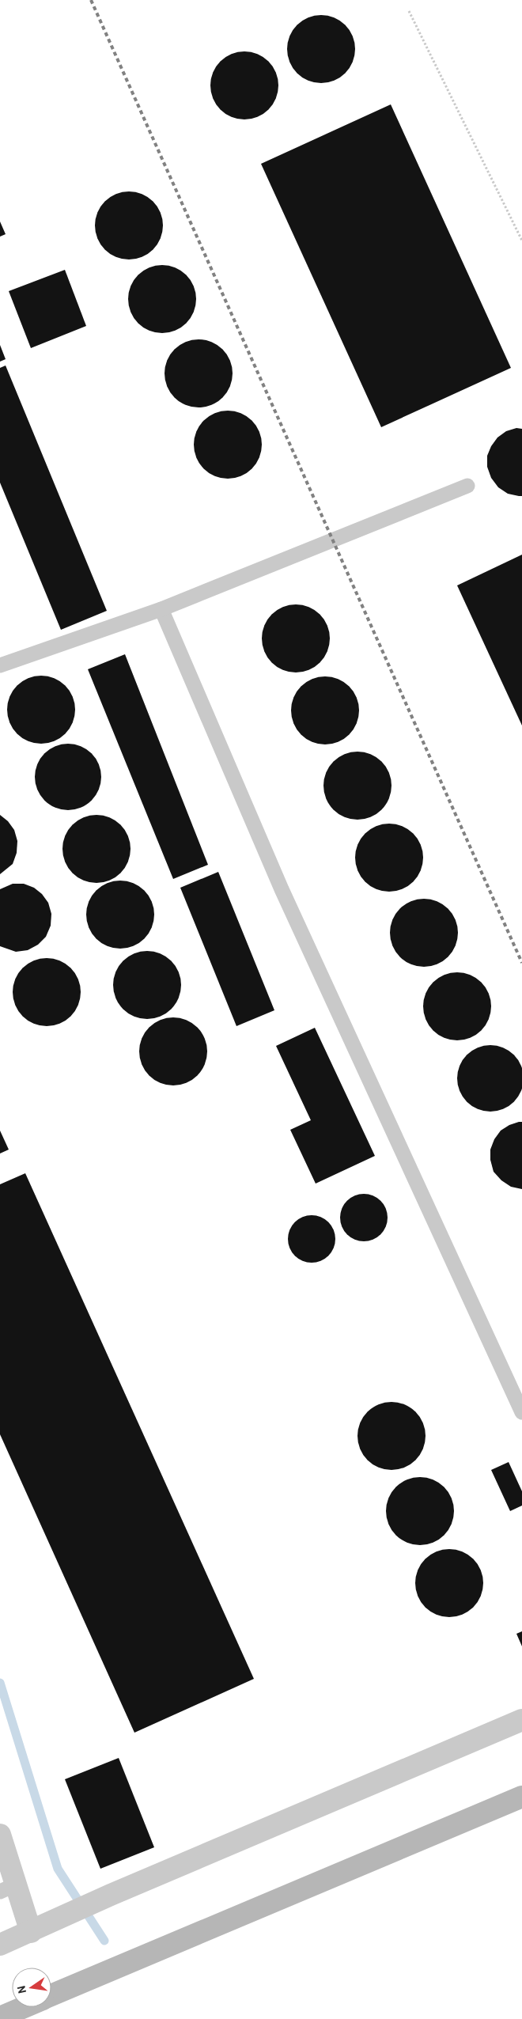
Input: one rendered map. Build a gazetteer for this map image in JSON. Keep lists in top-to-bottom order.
{
  "north": "left"
}
